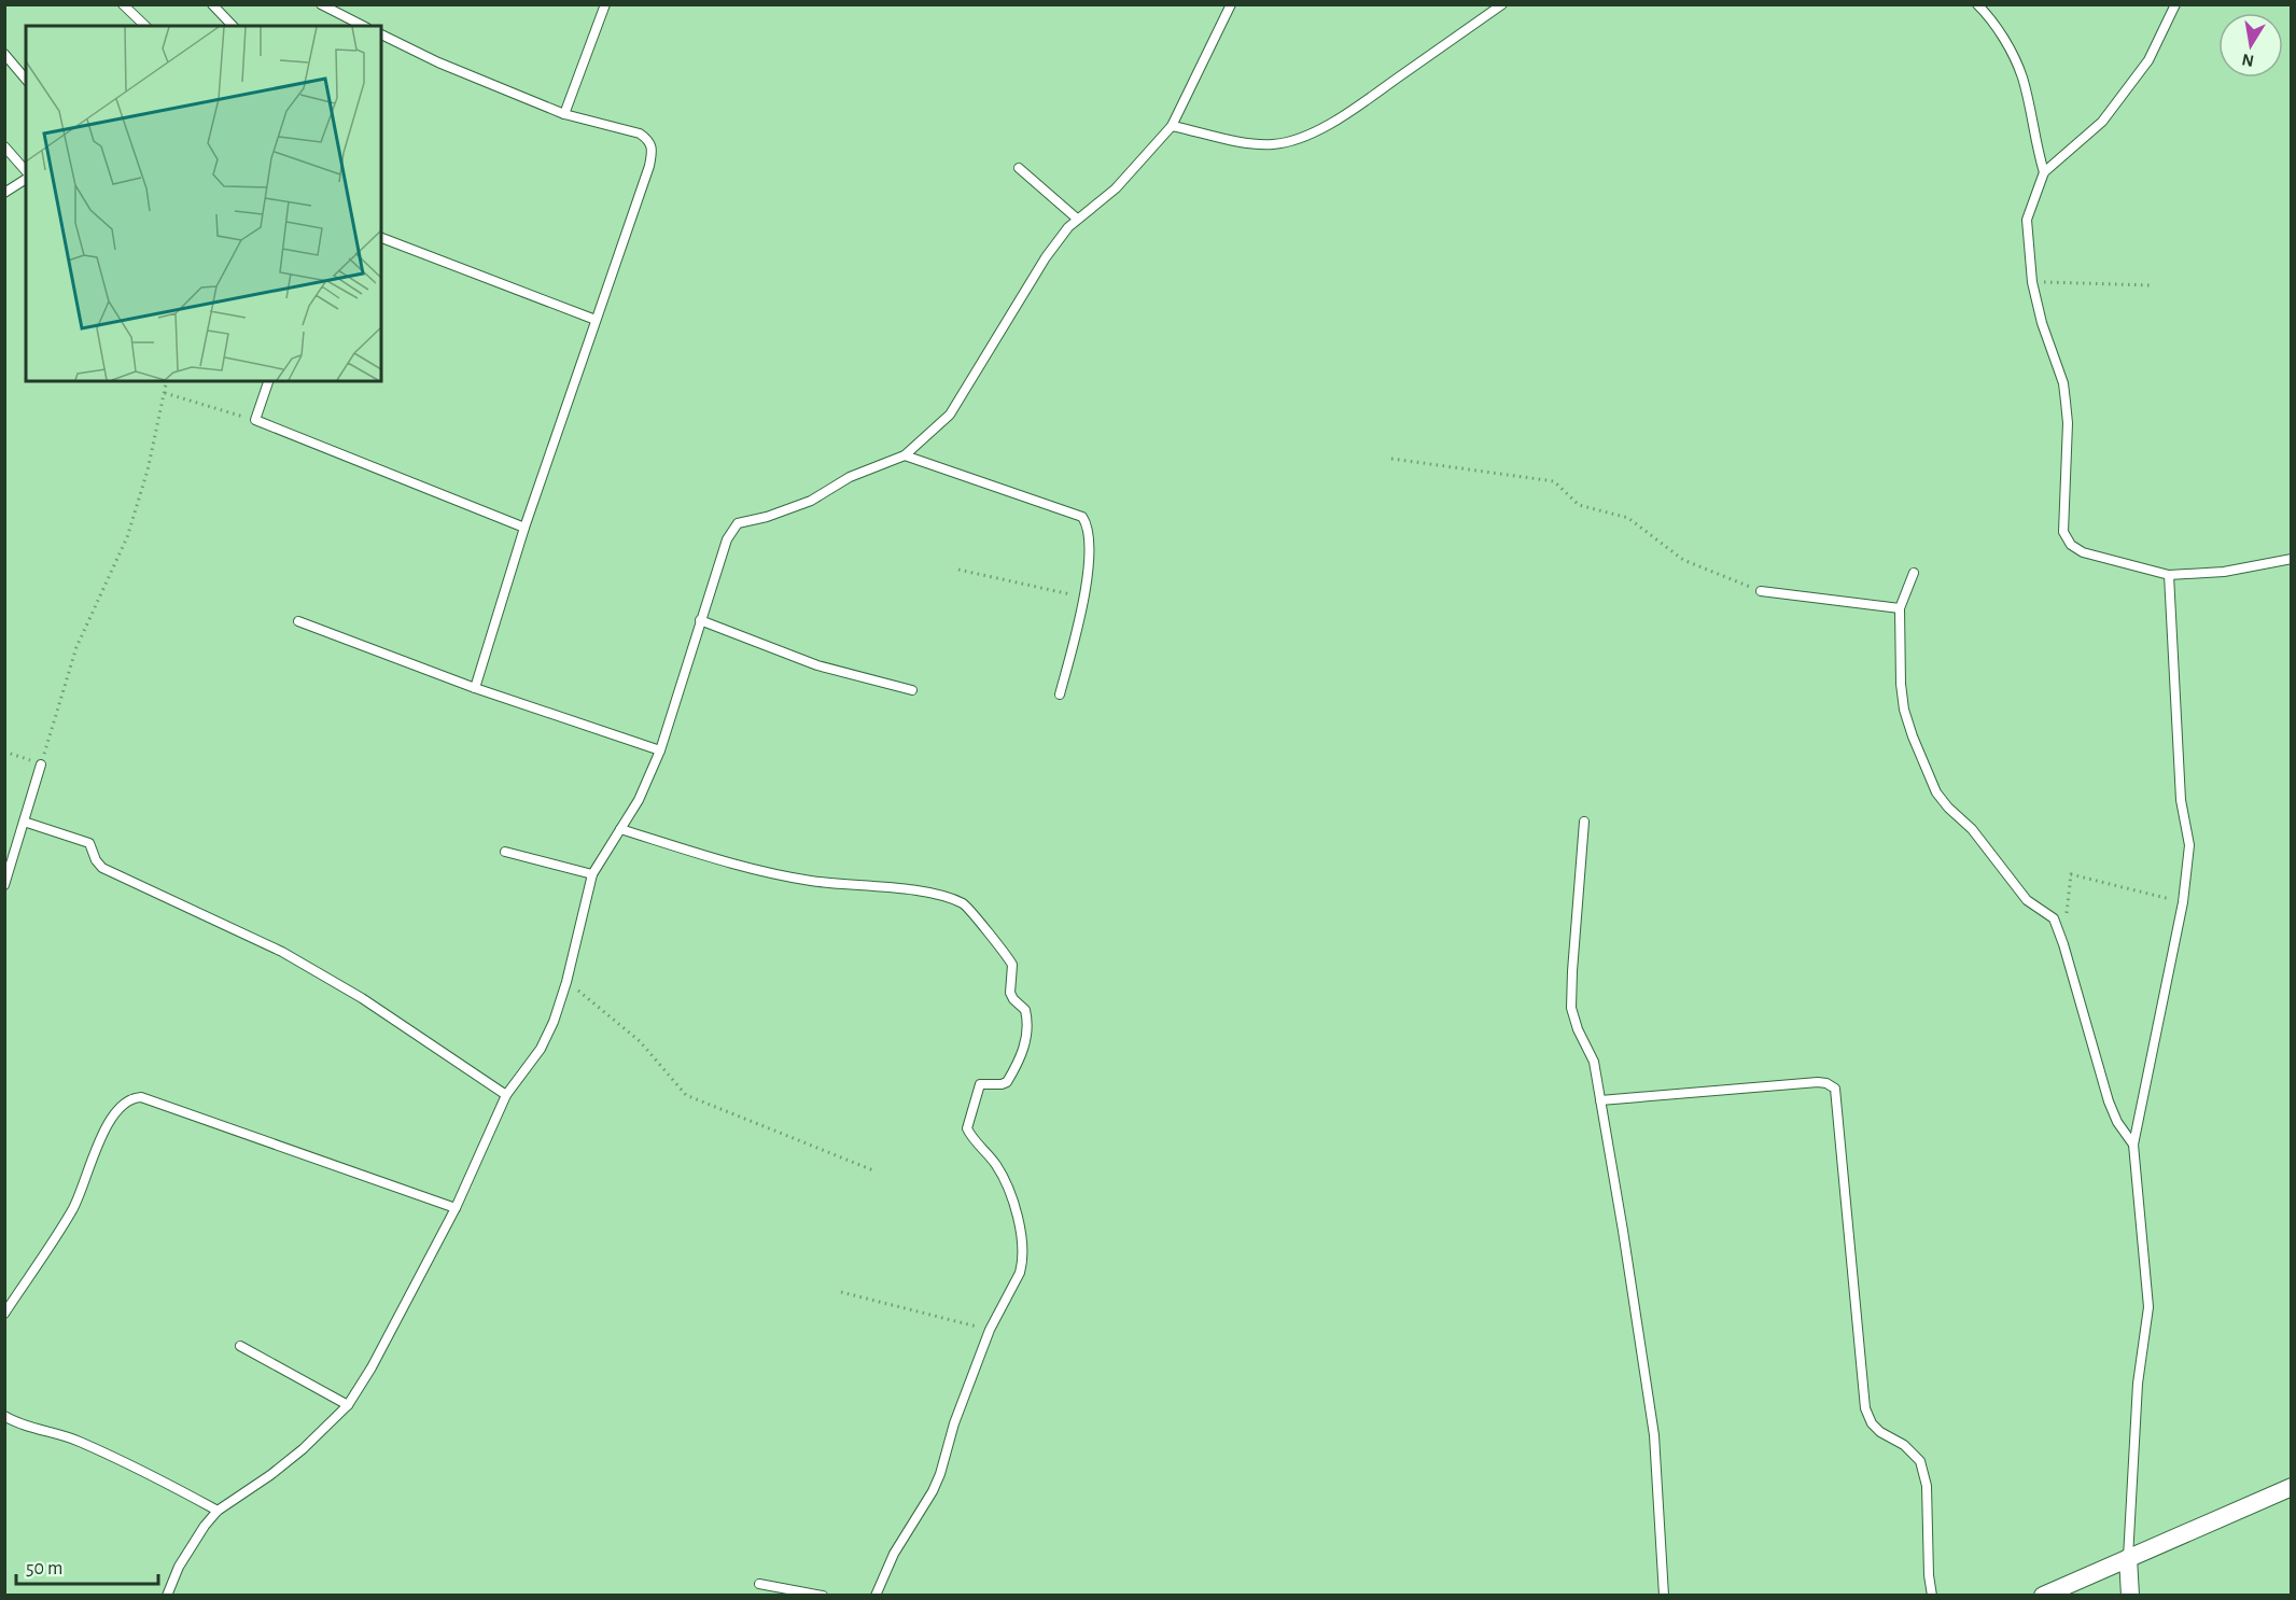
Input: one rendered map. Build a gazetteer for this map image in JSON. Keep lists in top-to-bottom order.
{
  "scale_bar": "50 m",
  "north": "bottom"
}
